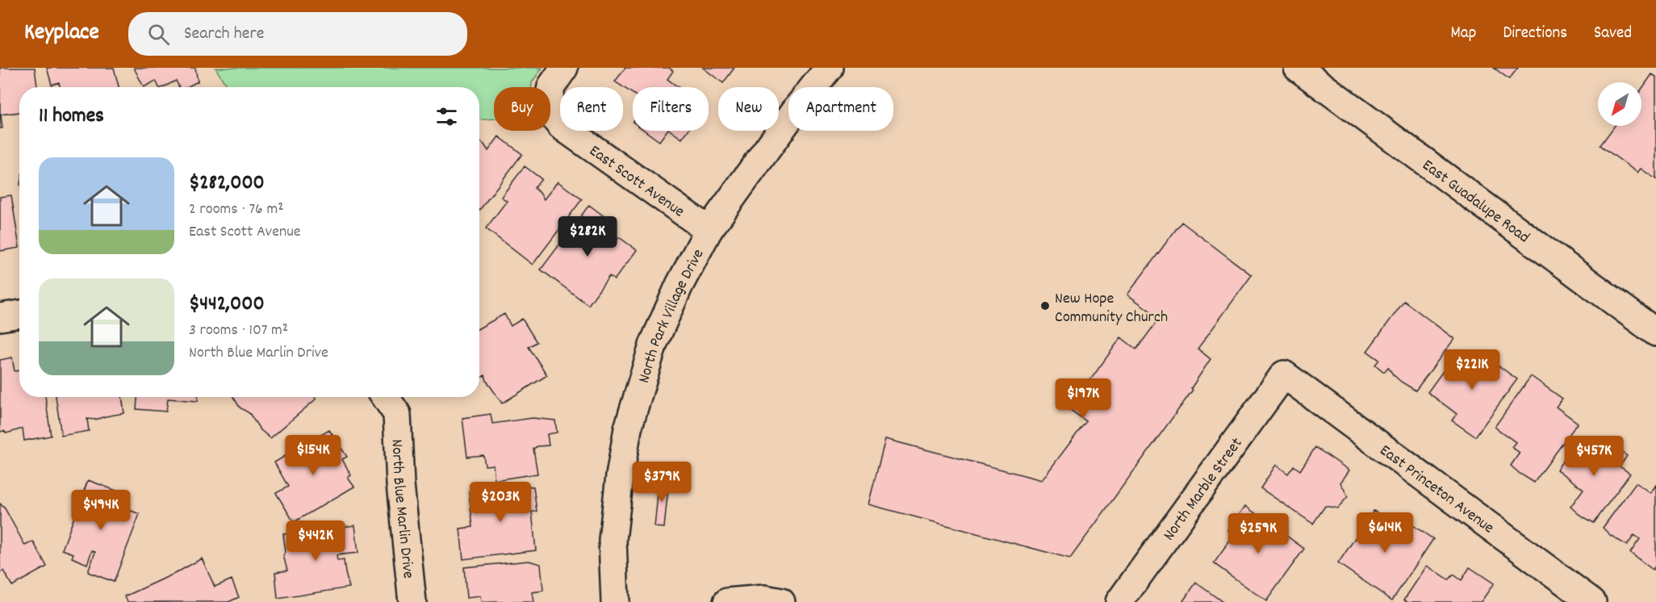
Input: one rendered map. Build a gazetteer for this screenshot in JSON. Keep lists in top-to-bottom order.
{
  "streets": {
    "street": [
      "East Scott Avenue",
      "East Guadalupe Road",
      "North Park Village Drive",
      "North Marble Street",
      "East Princeton Avenue",
      "North Blue Marlin Drive"
    ]
  },
  "crossings": [
    ["East Scott Avenue", "North Park Village Drive"],
    ["North Marble Street", "East Princeton Avenue"]
  ],
  "places": ["New Hope Community Church"],
  "north": "bottom left",
  "page": {
    "header": "Keyplace",
    "search": "Search here",
    "nav": ["Map", "Directions", "Saved"],
    "chip": [
      "Buy",
      "Rent",
      "Filters",
      "New",
      "Apartment"
    ],
    "heading": "11 homes",
    "list": [
      {
        "name": "$282,000",
        "note": "2 rooms · 76 m² · East Scott Avenue"
      },
      {
        "name": "$442,000",
        "note": "3 rooms · 107 m² · North Blue Marlin Drive"
      }
    ],
    "price": [
      "$282K",
      "$221K",
      "$197K",
      "$154K",
      "$457K",
      "$379K",
      "$203K",
      "$494K",
      "$614K",
      "$259K",
      "$442K"
    ]
  }
}
